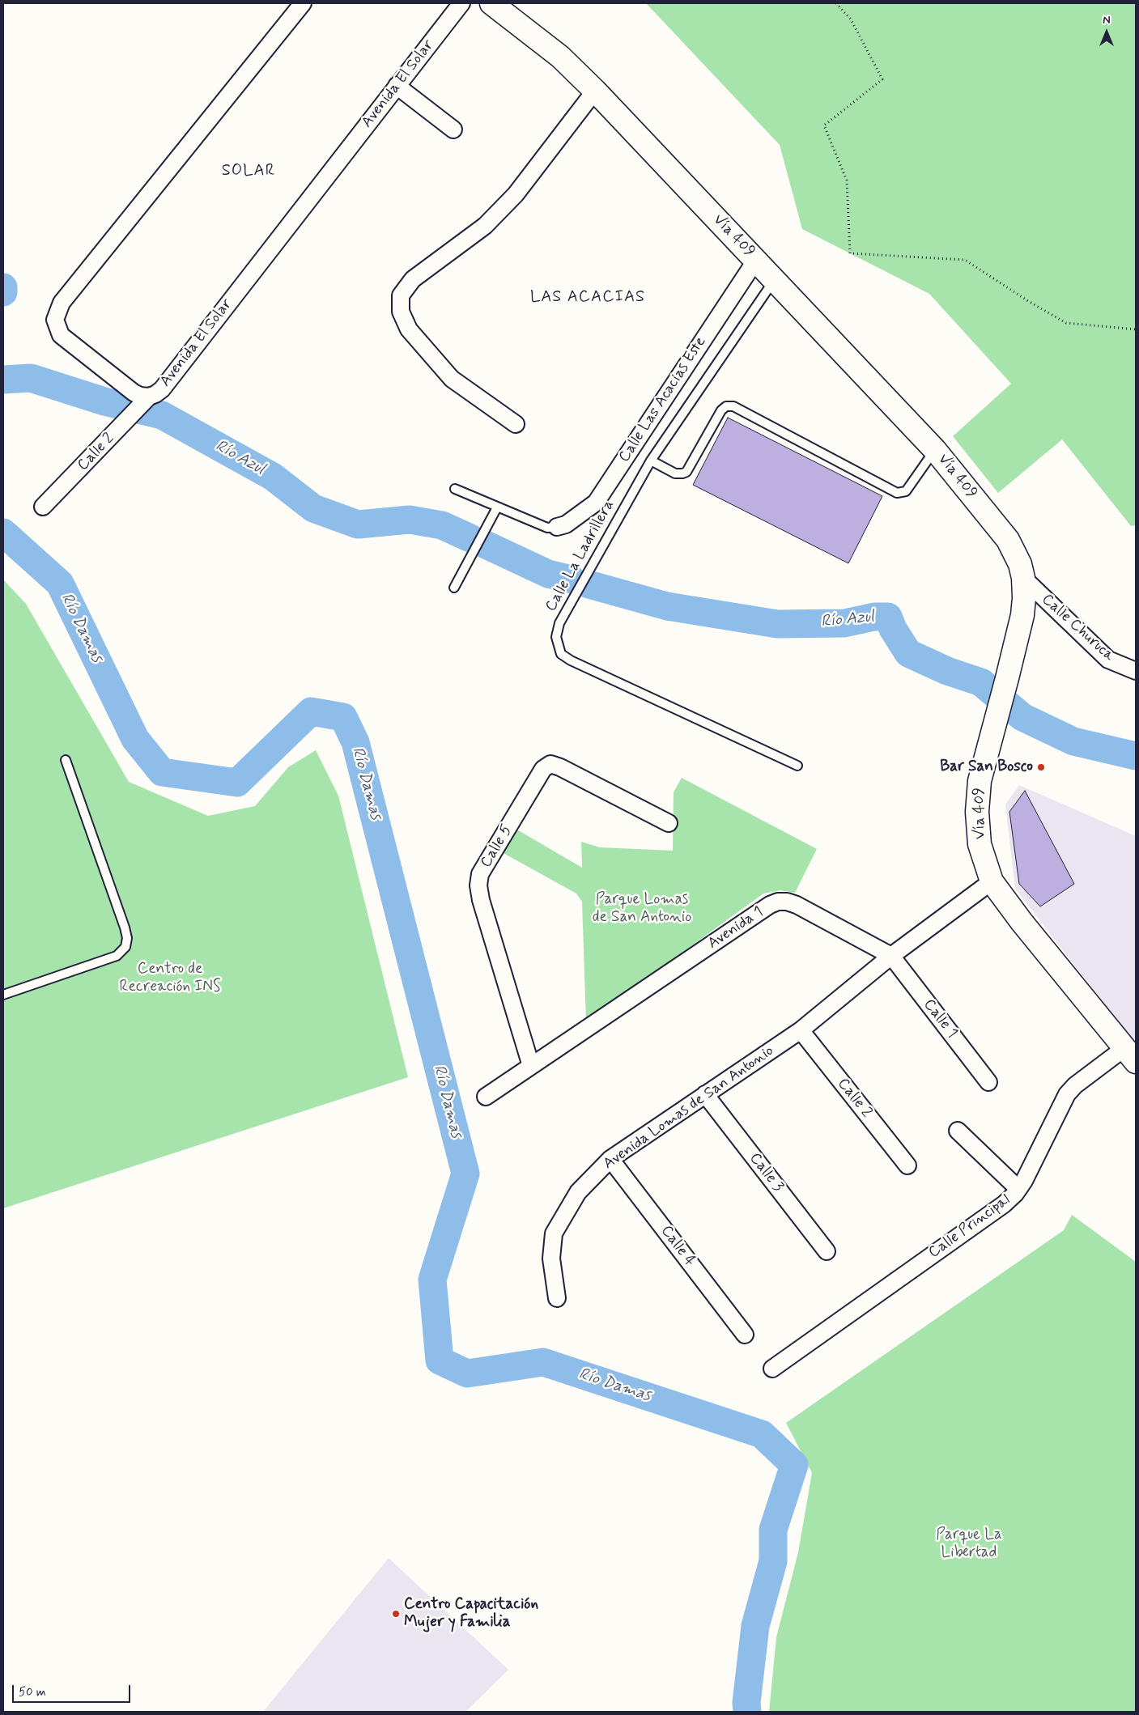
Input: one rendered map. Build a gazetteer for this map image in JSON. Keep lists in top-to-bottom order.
{
  "streets": {
    "street": [
      "Avenida El Solar",
      "Vía 409",
      "Calle Las Acacias Este",
      "Calle 2",
      "Calle Churuca",
      "Calle 5",
      "Avenida 1",
      "Calle 1",
      "Avenida Lomas de San Antonio",
      "Calle 3",
      "Calle Principal",
      "Calle 4"
    ],
    "lane": ["Calle La Ladrillera"]
  },
  "crossings": [
    ["Avenida El Solar", "Calle 2"],
    ["Vía 409", "Calle Las Acacias Este"],
    ["Vía 409", "Calle La Ladrillera"],
    ["Vía 409", "Calle Churuca"],
    ["Vía 409", "Calle Principal"],
    ["Calle 2", "Avenida Lomas de San Antonio"],
    ["Calle 5", "Avenida 1"],
    ["Avenida 1", "Calle 1"],
    ["Avenida 1", "Avenida Lomas de San Antonio"],
    ["Calle 1", "Avenida Lomas de San Antonio"],
    ["Avenida Lomas de San Antonio", "Calle 3"],
    ["Avenida Lomas de San Antonio", "Calle 4"]
  ],
  "districts": ["SOLAR", "LAS ACACIAS"],
  "water": ["Río Azul", "Río Damas"],
  "parks": ["Parque Lomas de San Antonio", "Centro de Recreación INS", "Parque La Libertad"],
  "places": ["Bar San Bosco", "Centro Capacitación Mujer y Familia"],
  "scale_bar": "50 m",
  "north": "top"
}
